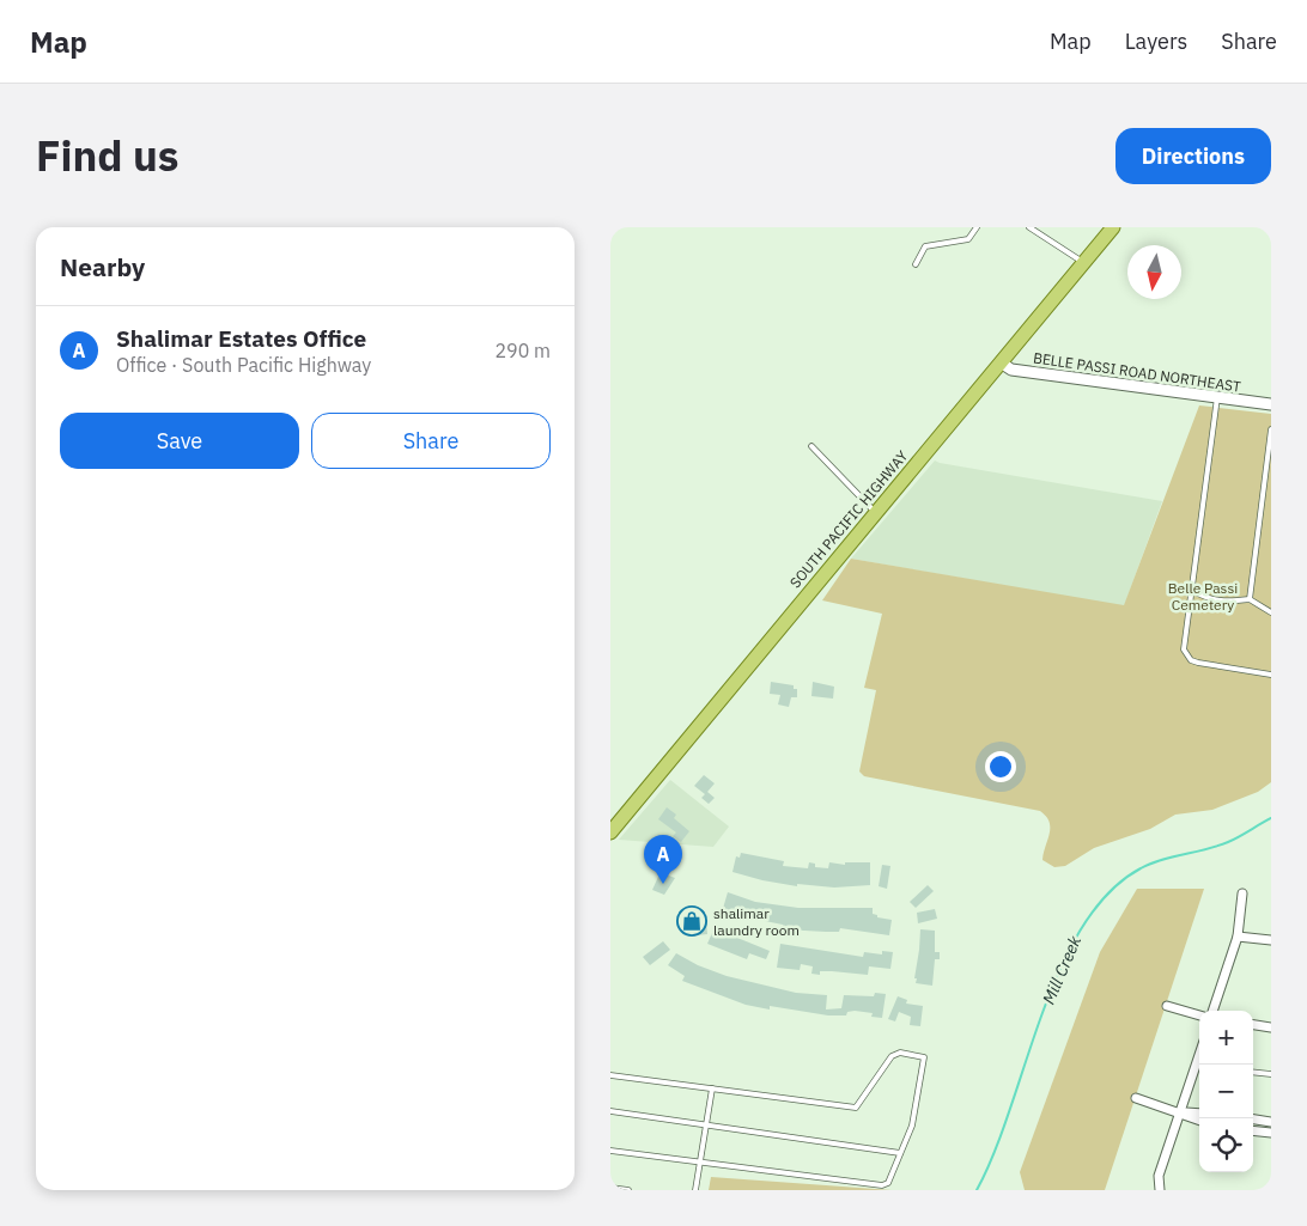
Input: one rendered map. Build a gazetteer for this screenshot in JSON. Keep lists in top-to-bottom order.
{
  "streets": {
    "main road": ["SOUTH PACIFIC HIGHWAY"],
    "street": ["BELLE PASSI ROAD NORTHEAST"]
  },
  "crossings": [
    ["BELLE PASSI ROAD NORTHEAST", "SOUTH PACIFIC HIGHWAY"]
  ],
  "water": ["Mill Creek"],
  "parks": ["Belle Passi Cemetery"],
  "places": {
    "shop": ["shalimar laundry room"]
  },
  "north": "bottom",
  "page": {
    "header": "Map",
    "nav": ["Map", "Layers", "Share"],
    "title": "Find us",
    "buttons": [
      "Directions",
      ["Save", "Share"]
    ],
    "heading": "Nearby",
    "list": [
      {
        "mark": "A",
        "name": "Shalimar Estates Office",
        "note": "Office · South Pacific Highway",
        "value": "290 m"
      }
    ],
    "pins": "A",
    "map_buttons": ["+", "−"]
  }
}
